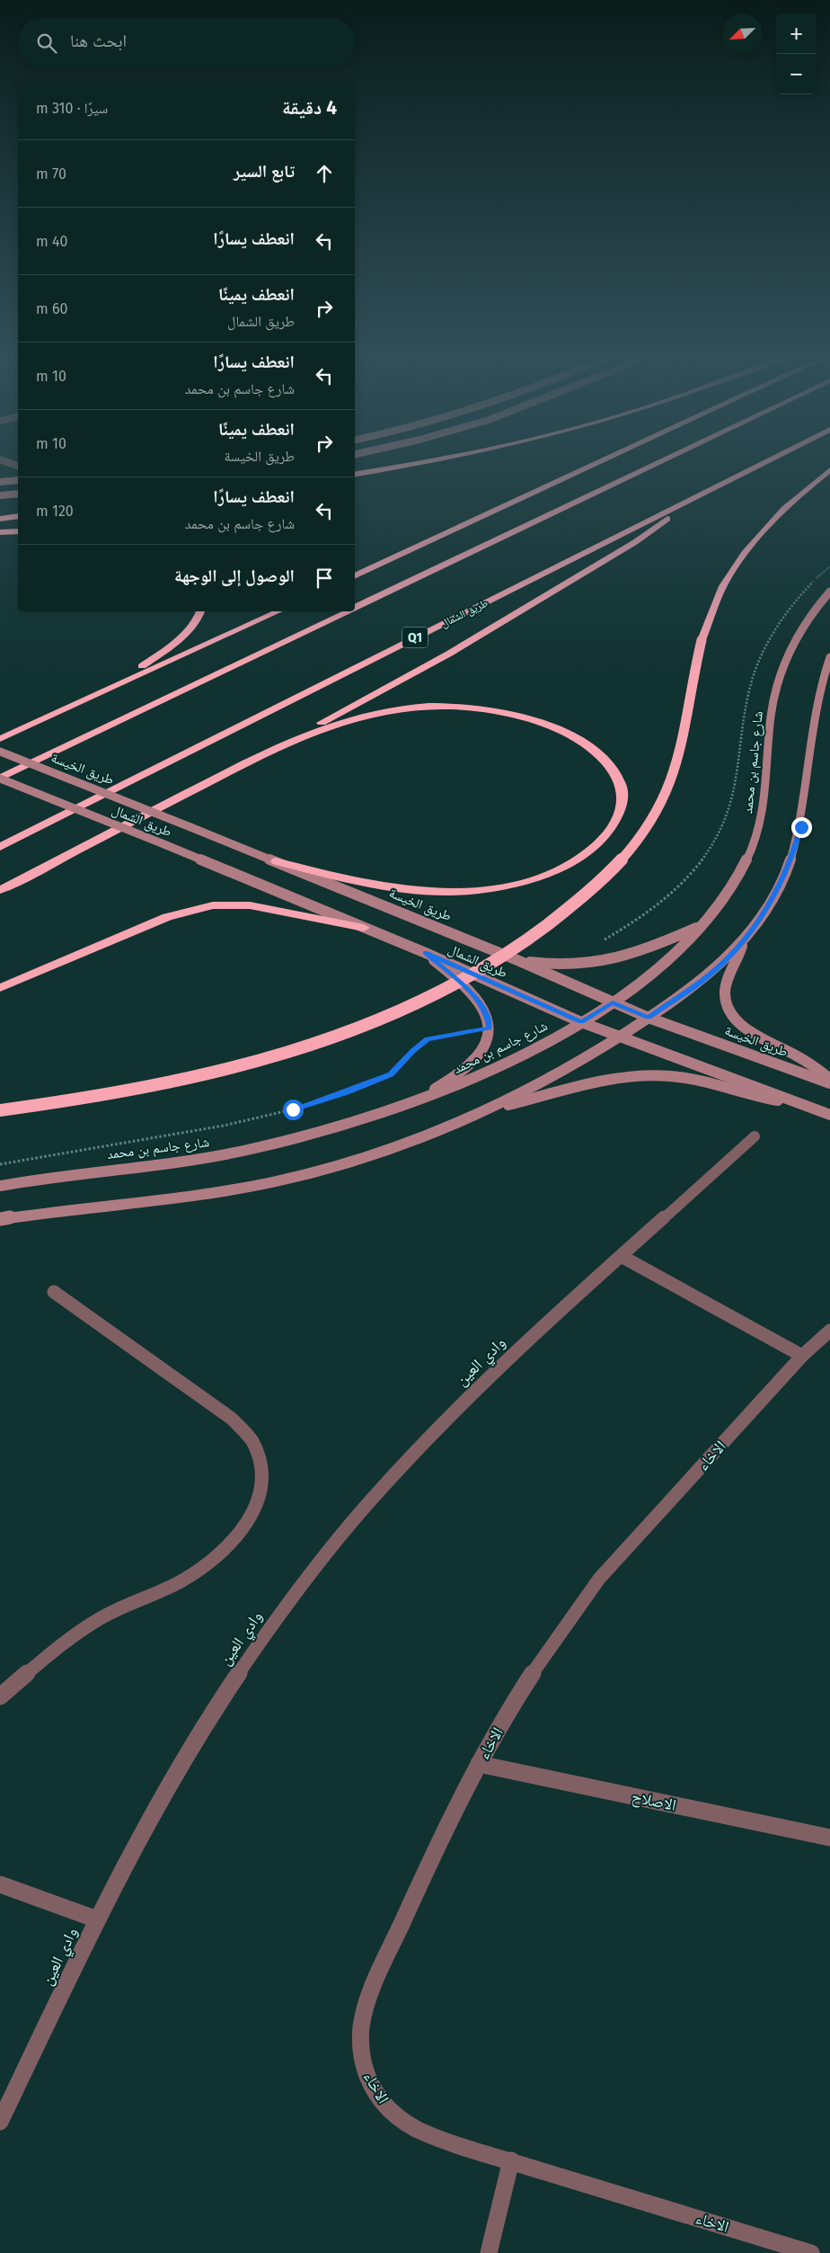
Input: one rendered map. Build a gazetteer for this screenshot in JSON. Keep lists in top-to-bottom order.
{
  "streets": {
    "highway": ["طريق الشمال", "Q1"],
    "main road": ["شارع جاسم بن محمد", "طريق الخيسة"],
    "street": ["وادي العين", "الاخاء", "الاصلاح"]
  },
  "crossings": [
    ["طريق الشمال", "شارع جاسم بن محمد"],
    ["شارع جاسم بن محمد", "طريق الخيسة"],
    ["الاخاء", "الاصلاح"]
  ],
  "north": "bottom left",
  "page": {
    "map_buttons": ["+", "−"],
    "search": "ابحث هنا",
    "heading": ["4 دقيقة", "سيرًا · 310 m"],
    "list": [
      ["تابع السير", "70 m"],
      ["انعطف يسارًا", "40 m"],
      ["انعطف يمينًا", "طريق الشمال", "60 m"],
      ["انعطف يسارًا", "شارع جاسم بن محمد", "10 m"],
      ["انعطف يمينًا", "طريق الخيسة", "10 m"],
      ["انعطف يسارًا", "شارع جاسم بن محمد", "120 m"],
      "الوصول إلى الوجهة"
    ]
  }
}
